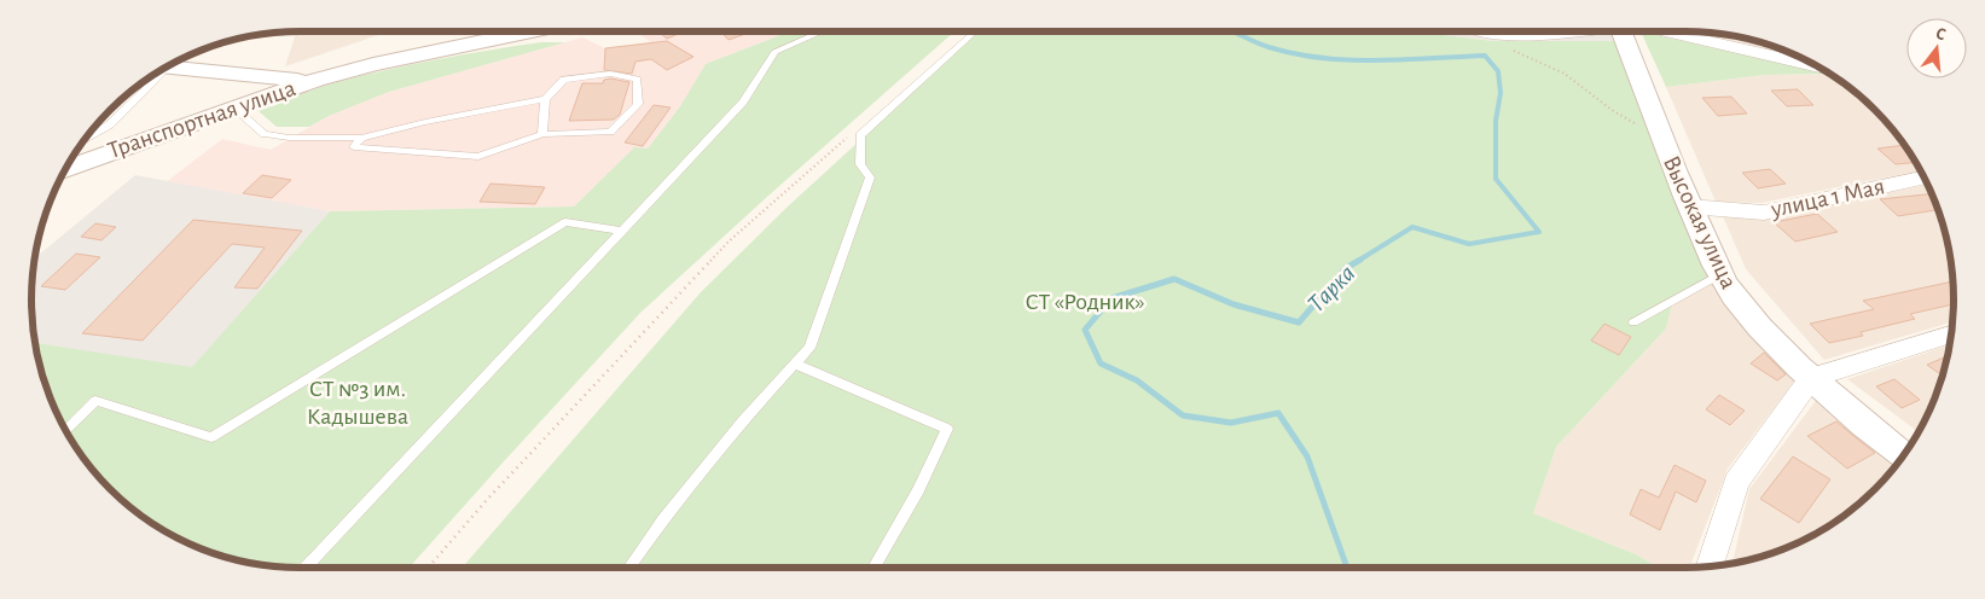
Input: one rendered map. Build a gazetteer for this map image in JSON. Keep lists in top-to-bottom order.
{
  "streets": {
    "street": ["Транспортная улица", "улица 1 Мая", "Высокая улица"]
  },
  "crossings": [
    ["улица 1 Мая", "Высокая улица"]
  ],
  "water": ["Тарка"],
  "parks": ["СТ «Родник»", "СТ №3 им. Кадышева"],
  "north": "top"
}
